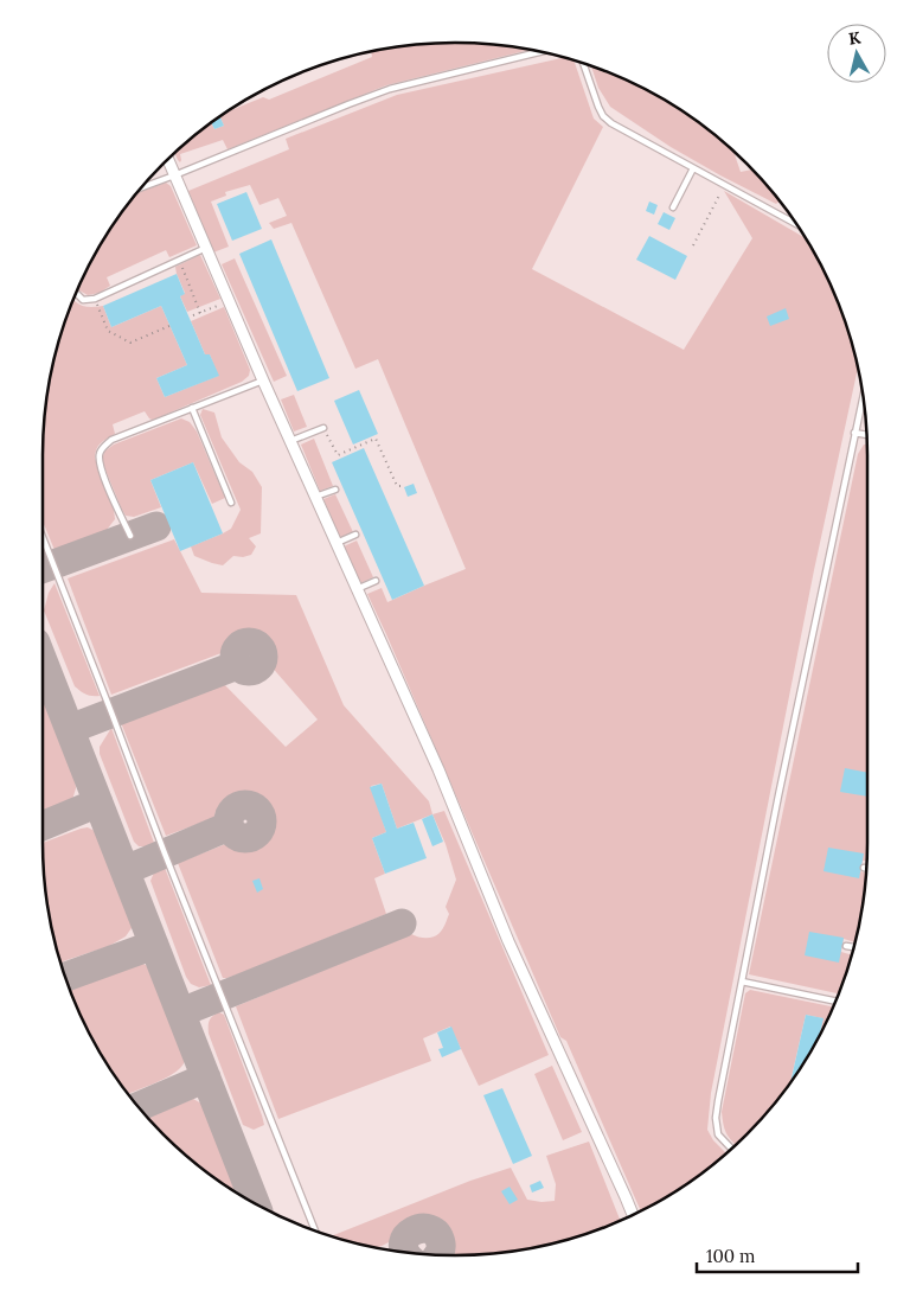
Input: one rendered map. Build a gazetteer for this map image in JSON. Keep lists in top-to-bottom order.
{
  "scale_bar": "100 m",
  "north": "top"
}
